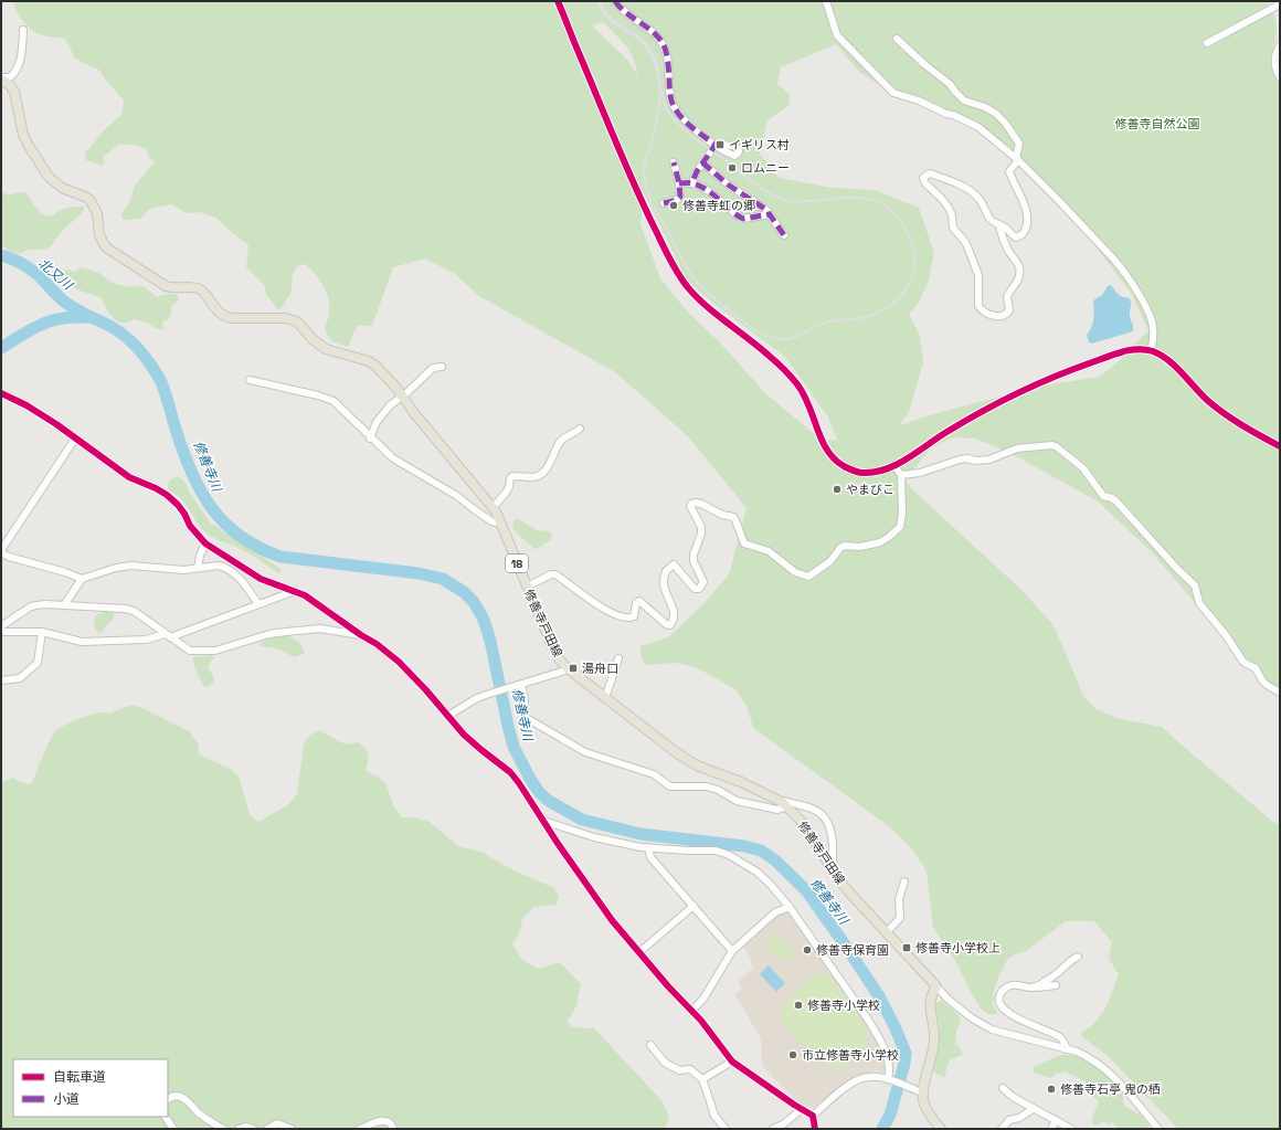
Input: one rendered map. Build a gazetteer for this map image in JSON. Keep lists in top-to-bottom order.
{
  "streets": {
    "main road": ["18", "修善寺戸田線"]
  },
  "water": ["北又川", "修善寺川"],
  "parks": ["修善寺自然公園"],
  "places": {
    "transit": ["イギリス村", "湯舟口", "修善寺小学校上"],
    "other": [
      "ロムニー",
      "修善寺虹の郷",
      "やまびこ",
      "修善寺保育園",
      "修善寺小学校",
      "市立修善寺小学校",
      "修善寺石亭 鬼の栖"
    ]
  },
  "legend": ["自転車道", "小道"]
}
